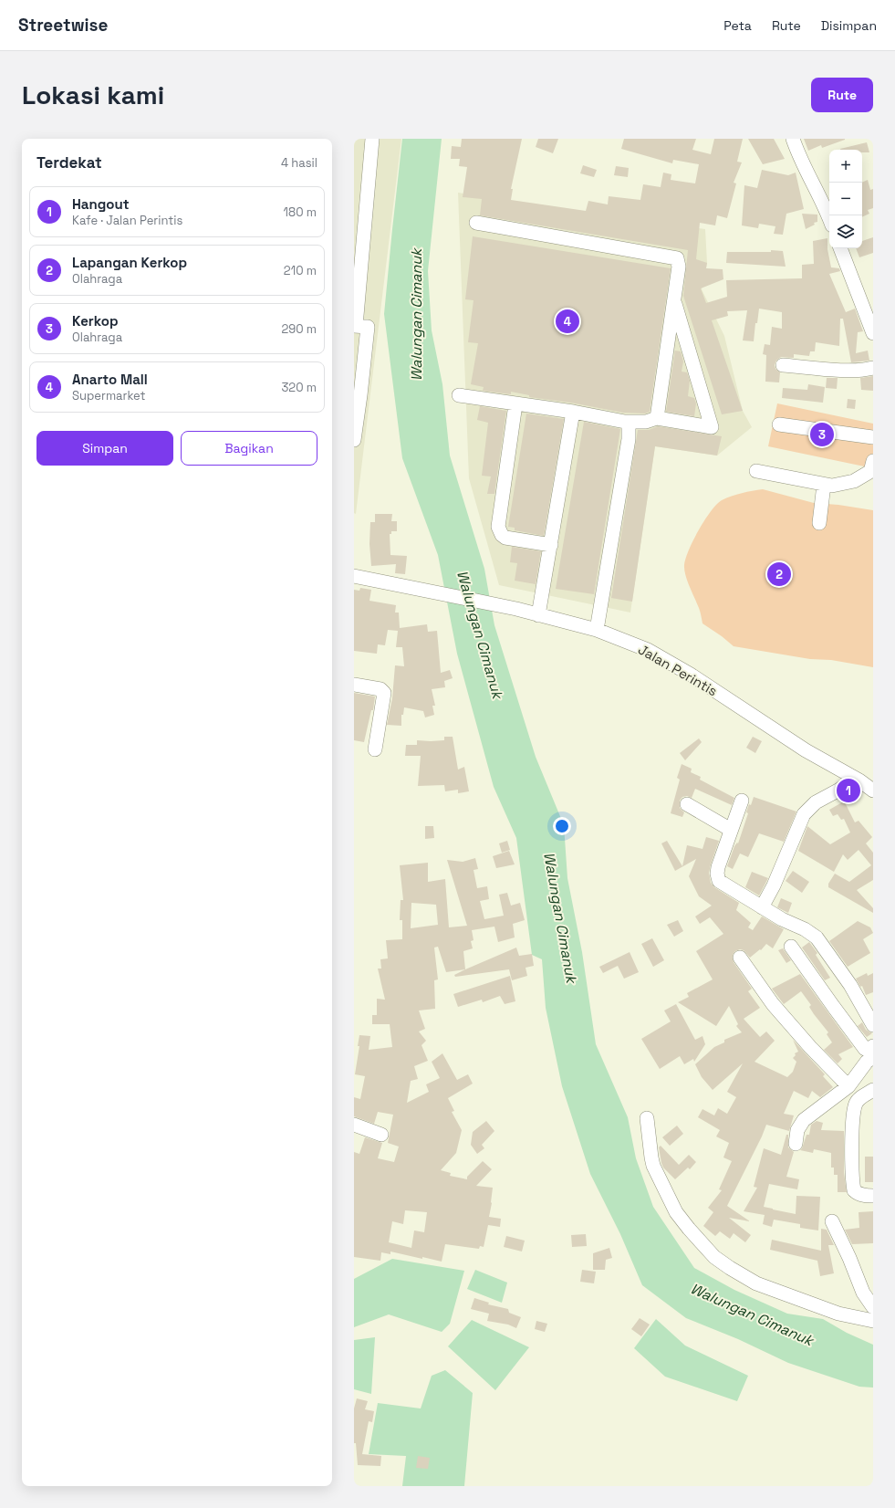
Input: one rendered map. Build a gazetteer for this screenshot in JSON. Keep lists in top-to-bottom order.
{
  "streets": {
    "street": ["Jalan Perintis"]
  },
  "water": ["Walungan Cimanuk"],
  "page": {
    "header": "Streetwise",
    "nav": ["Peta", "Rute", "Disimpan"],
    "buttons": [
      "Rute",
      ["Simpan", "Bagikan"]
    ],
    "title": "Lokasi kami",
    "heading": ["Terdekat", "4 hasil"],
    "map_buttons": ["+", "−"],
    "list": [
      {
        "mark": "1",
        "name": "Hangout",
        "note": "Kafe · Jalan Perintis",
        "value": "180 m"
      },
      {
        "mark": "2",
        "name": "Lapangan Kerkop",
        "note": "Olahraga",
        "value": "210 m"
      },
      {
        "mark": "3",
        "name": "Kerkop",
        "note": "Olahraga",
        "value": "290 m"
      },
      {
        "mark": "4",
        "name": "Anarto Mall",
        "note": "Supermarket",
        "value": "320 m"
      }
    ],
    "pins": [
      "4",
      "3",
      "2",
      "1"
    ]
  }
}
